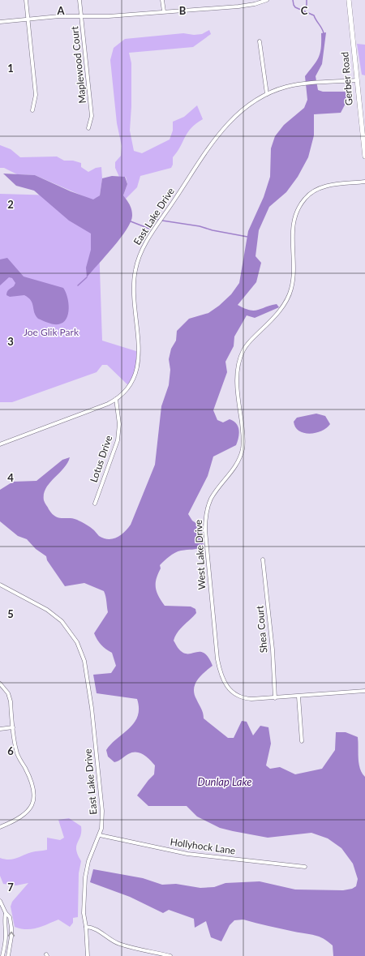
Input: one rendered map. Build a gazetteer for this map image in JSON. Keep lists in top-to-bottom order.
{
  "streets": {
    "street": [
      "Maplewood Court",
      "Gerber Road",
      "East Lake Drive",
      "Lotus Drive",
      "West Lake Drive",
      "Shea Court",
      "Hollyhock Lane"
    ]
  },
  "crossings": [
    ["Gerber Road", "East Lake Drive"],
    ["East Lake Drive", "Lotus Drive"],
    ["East Lake Drive", "Hollyhock Lane"],
    ["West Lake Drive", "Shea Court"]
  ],
  "water": ["Dunlap Lake"],
  "parks": ["Joe Glik Park"],
  "grid": {
    "columns": ["A", "B", "C"],
    "rows": [
      "1",
      "2",
      "3",
      "4",
      "5",
      "6",
      "7"
    ]
  }
}
